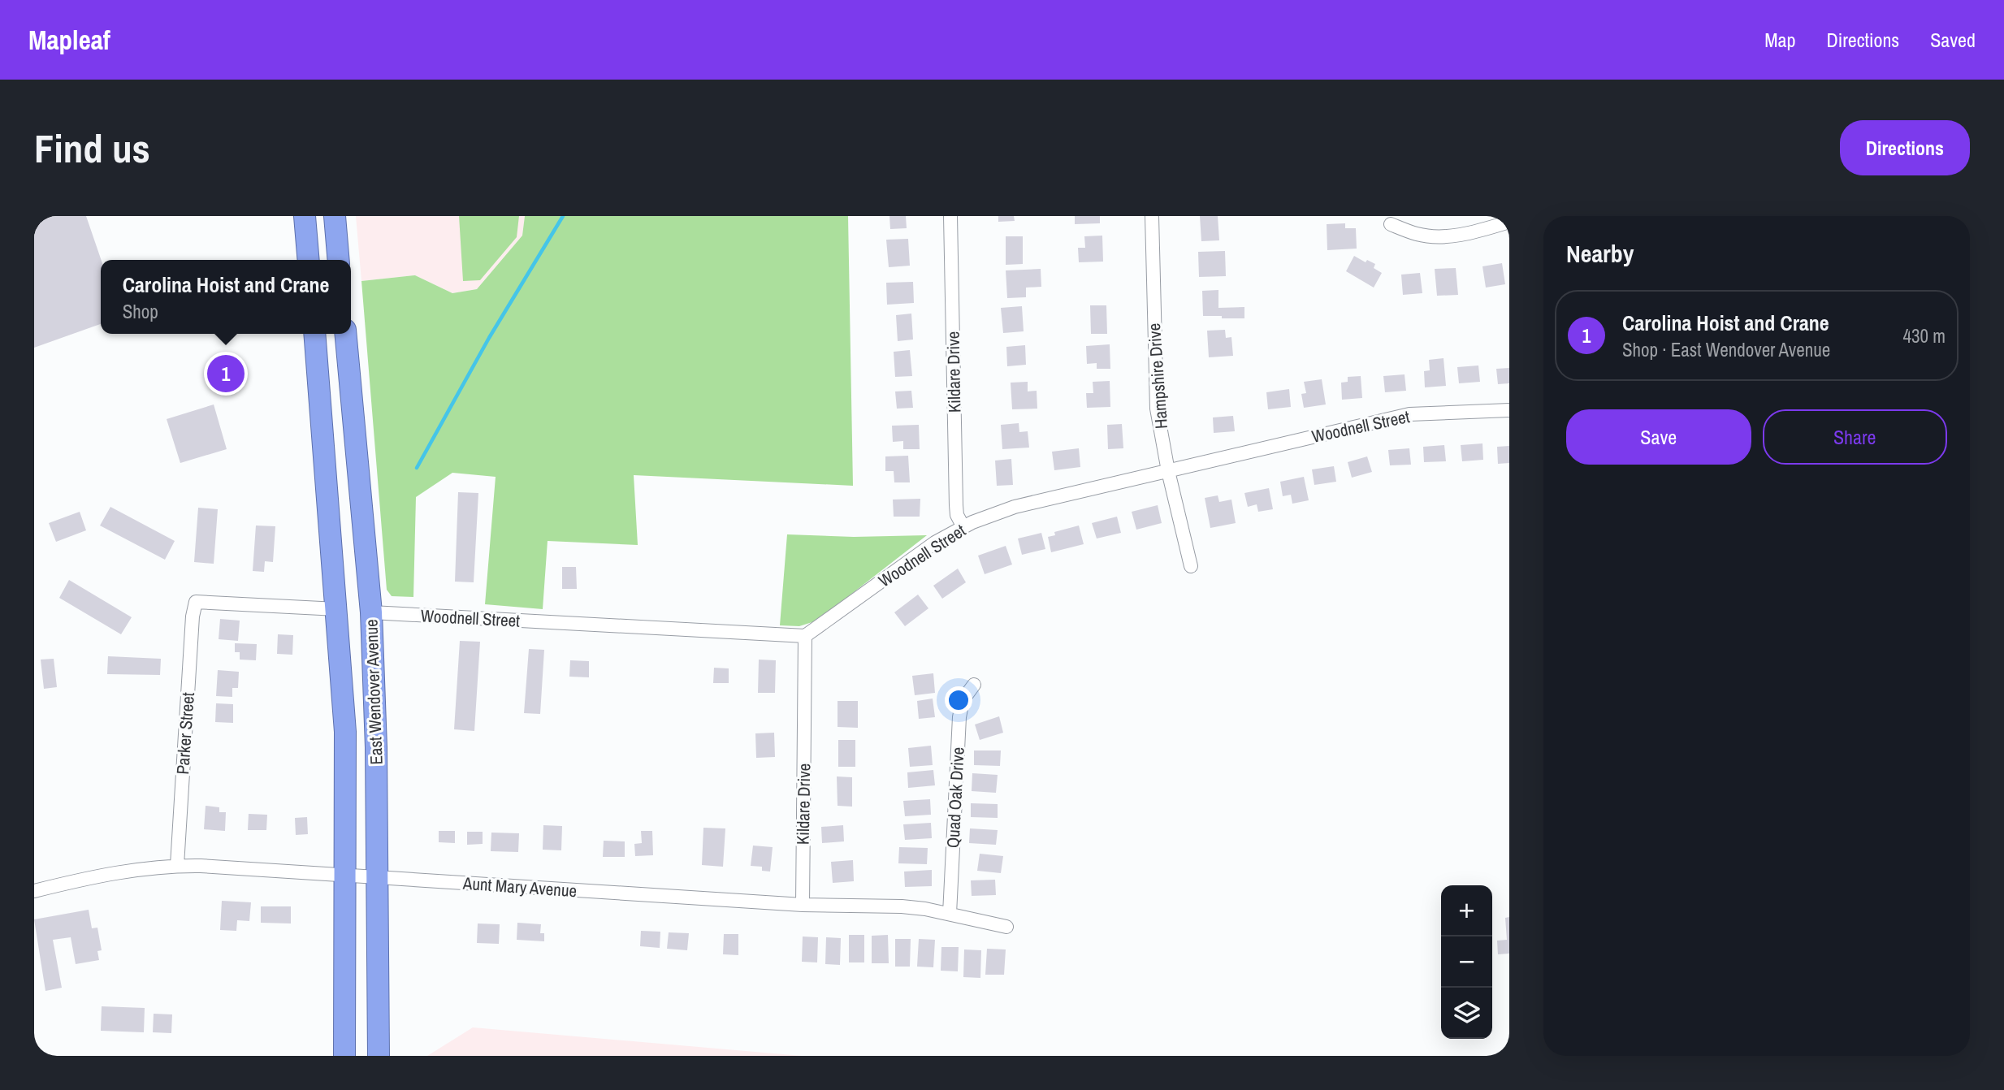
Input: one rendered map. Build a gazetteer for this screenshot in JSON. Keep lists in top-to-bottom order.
{
  "streets": {
    "highway": ["East Wendover Avenue"],
    "street": [
      "Kildare Drive",
      "Hampshire Drive",
      "Woodnell Street",
      "Parker Street",
      "Quad Oak Drive",
      "Aunt Mary Avenue"
    ]
  },
  "crossings": [
    ["Kildare Drive", "Woodnell Street"],
    ["Kildare Drive", "Aunt Mary Avenue"],
    ["Hampshire Drive", "Woodnell Street"],
    ["Woodnell Street", "East Wendover Avenue"],
    ["East Wendover Avenue", "Parker Street"],
    ["East Wendover Avenue", "Aunt Mary Avenue"],
    ["Parker Street", "Aunt Mary Avenue"],
    ["Quad Oak Drive", "Aunt Mary Avenue"]
  ],
  "page": {
    "header": "Mapleaf",
    "nav": ["Map", "Directions", "Saved"],
    "buttons": [
      "Directions",
      ["Save", "Share"]
    ],
    "title": "Find us",
    "heading": "Nearby",
    "popup": ["Carolina Hoist and Crane", "Shop"],
    "list": [
      {
        "mark": "1",
        "name": "Carolina Hoist and Crane",
        "note": "Shop · East Wendover Avenue",
        "value": "430 m"
      }
    ],
    "pins": "1",
    "map_buttons": ["+", "−"]
  }
}
